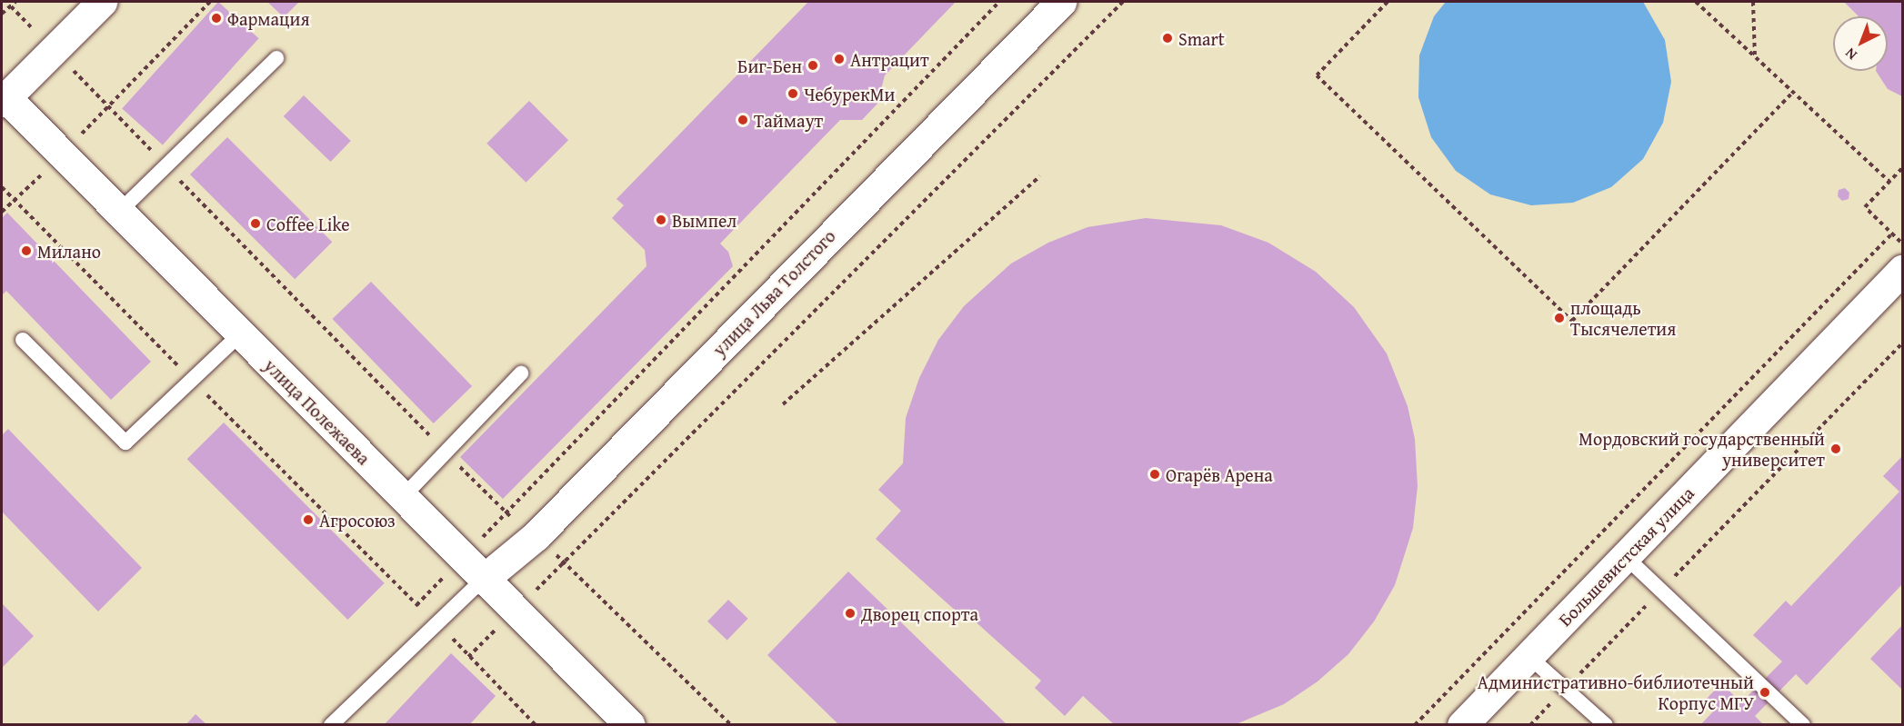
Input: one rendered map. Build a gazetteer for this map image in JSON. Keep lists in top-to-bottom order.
{
  "streets": {
    "street": ["улица Льва Толстого", "улица Полежаева", "Большевистская улица"]
  },
  "crossings": [
    ["улица Льва Толстого", "улица Полежаева"]
  ],
  "places": [
    "Фармация",
    "Smart",
    "Антрацит",
    "Биг-Бен",
    "ЧебурекМи",
    "Таймаут",
    "Вымпел",
    "Coffee Like",
    "Милано",
    "площадь Тысячелетия",
    "Мордовский государственный университет",
    "Огарёв Арена",
    "Агросоюз",
    "Дворец cпорта",
    "Административно-библиотечный Корпус МГУ"
  ],
  "north": "bottom left"
}
